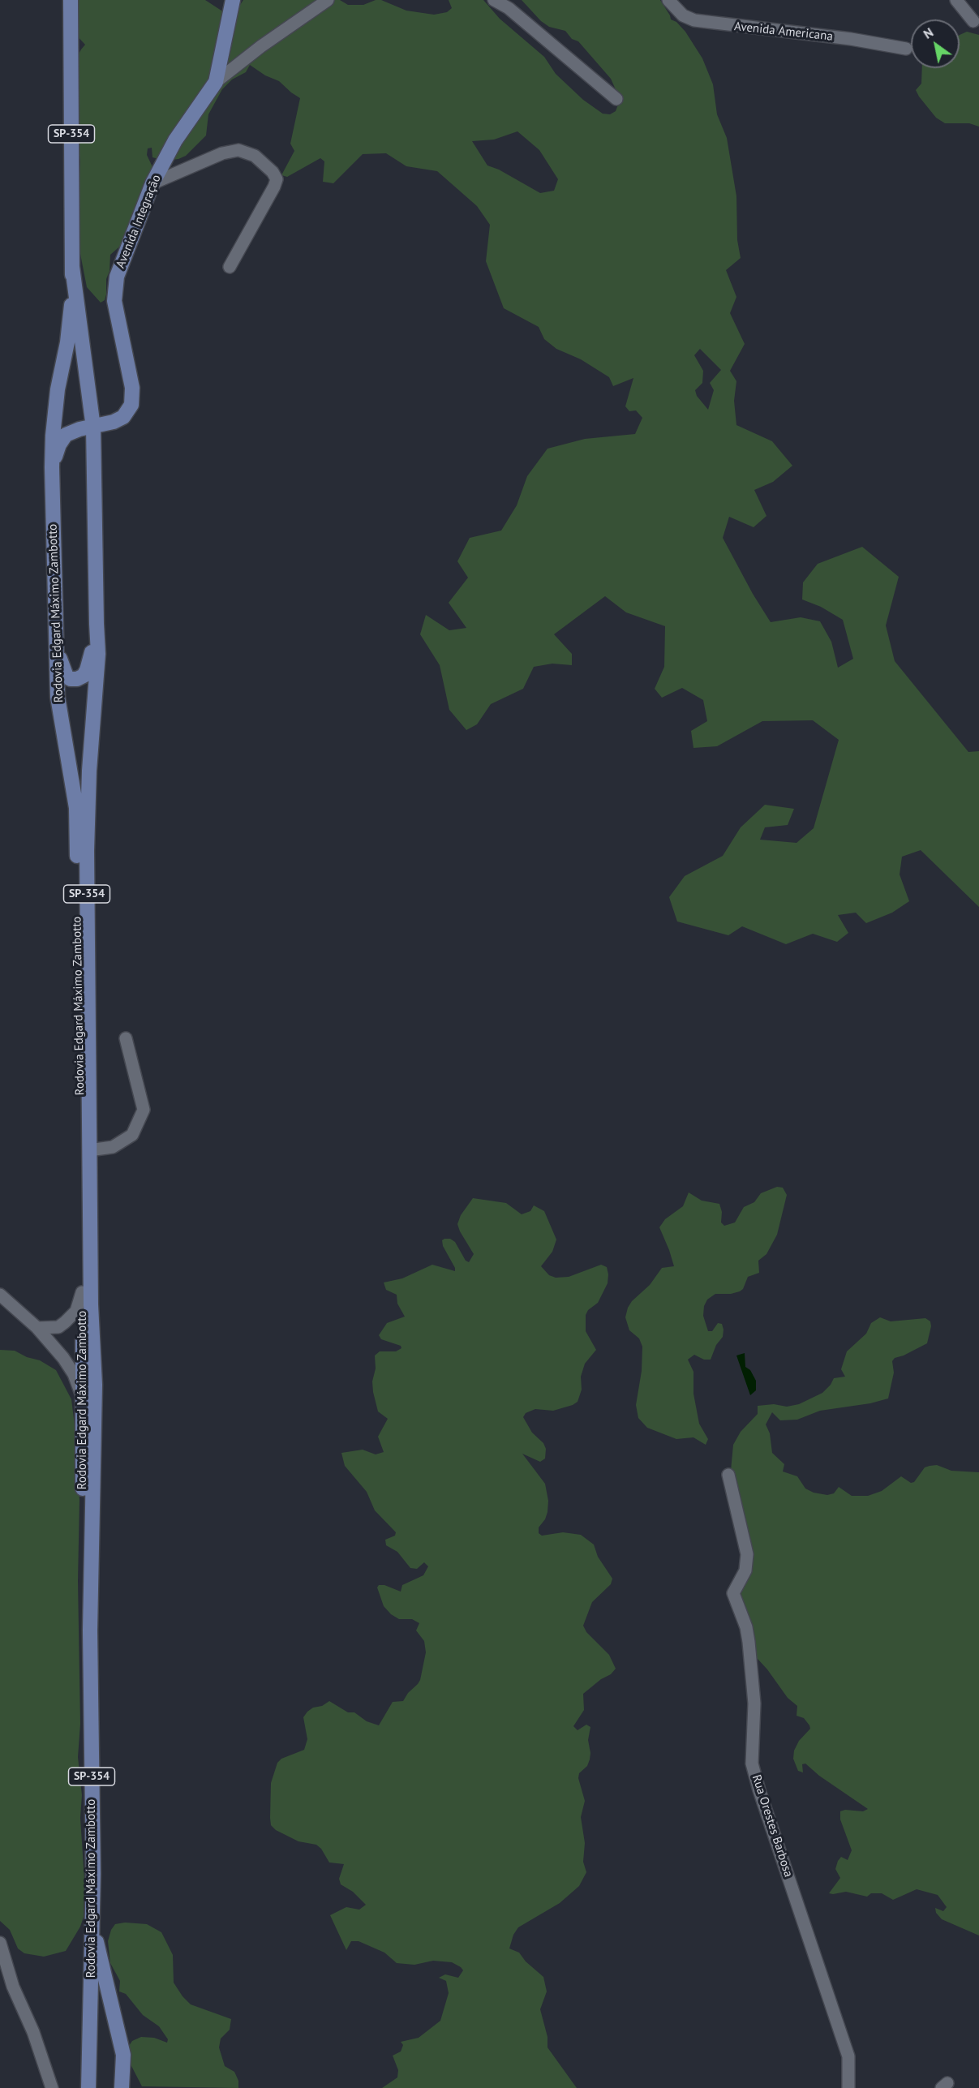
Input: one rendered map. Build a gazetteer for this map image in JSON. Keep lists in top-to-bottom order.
{
  "streets": {
    "main road": ["SP-354", "Avenida Integração", "Rodovia Edgard Máximo Zambotto"],
    "street": ["Avenida Americana", "Rua Orestes Barbosa"]
  },
  "crossings": [
    ["Avenida Integração", "Rodovia Edgard Máximo Zambotto"]
  ],
  "north": "top left"
}
